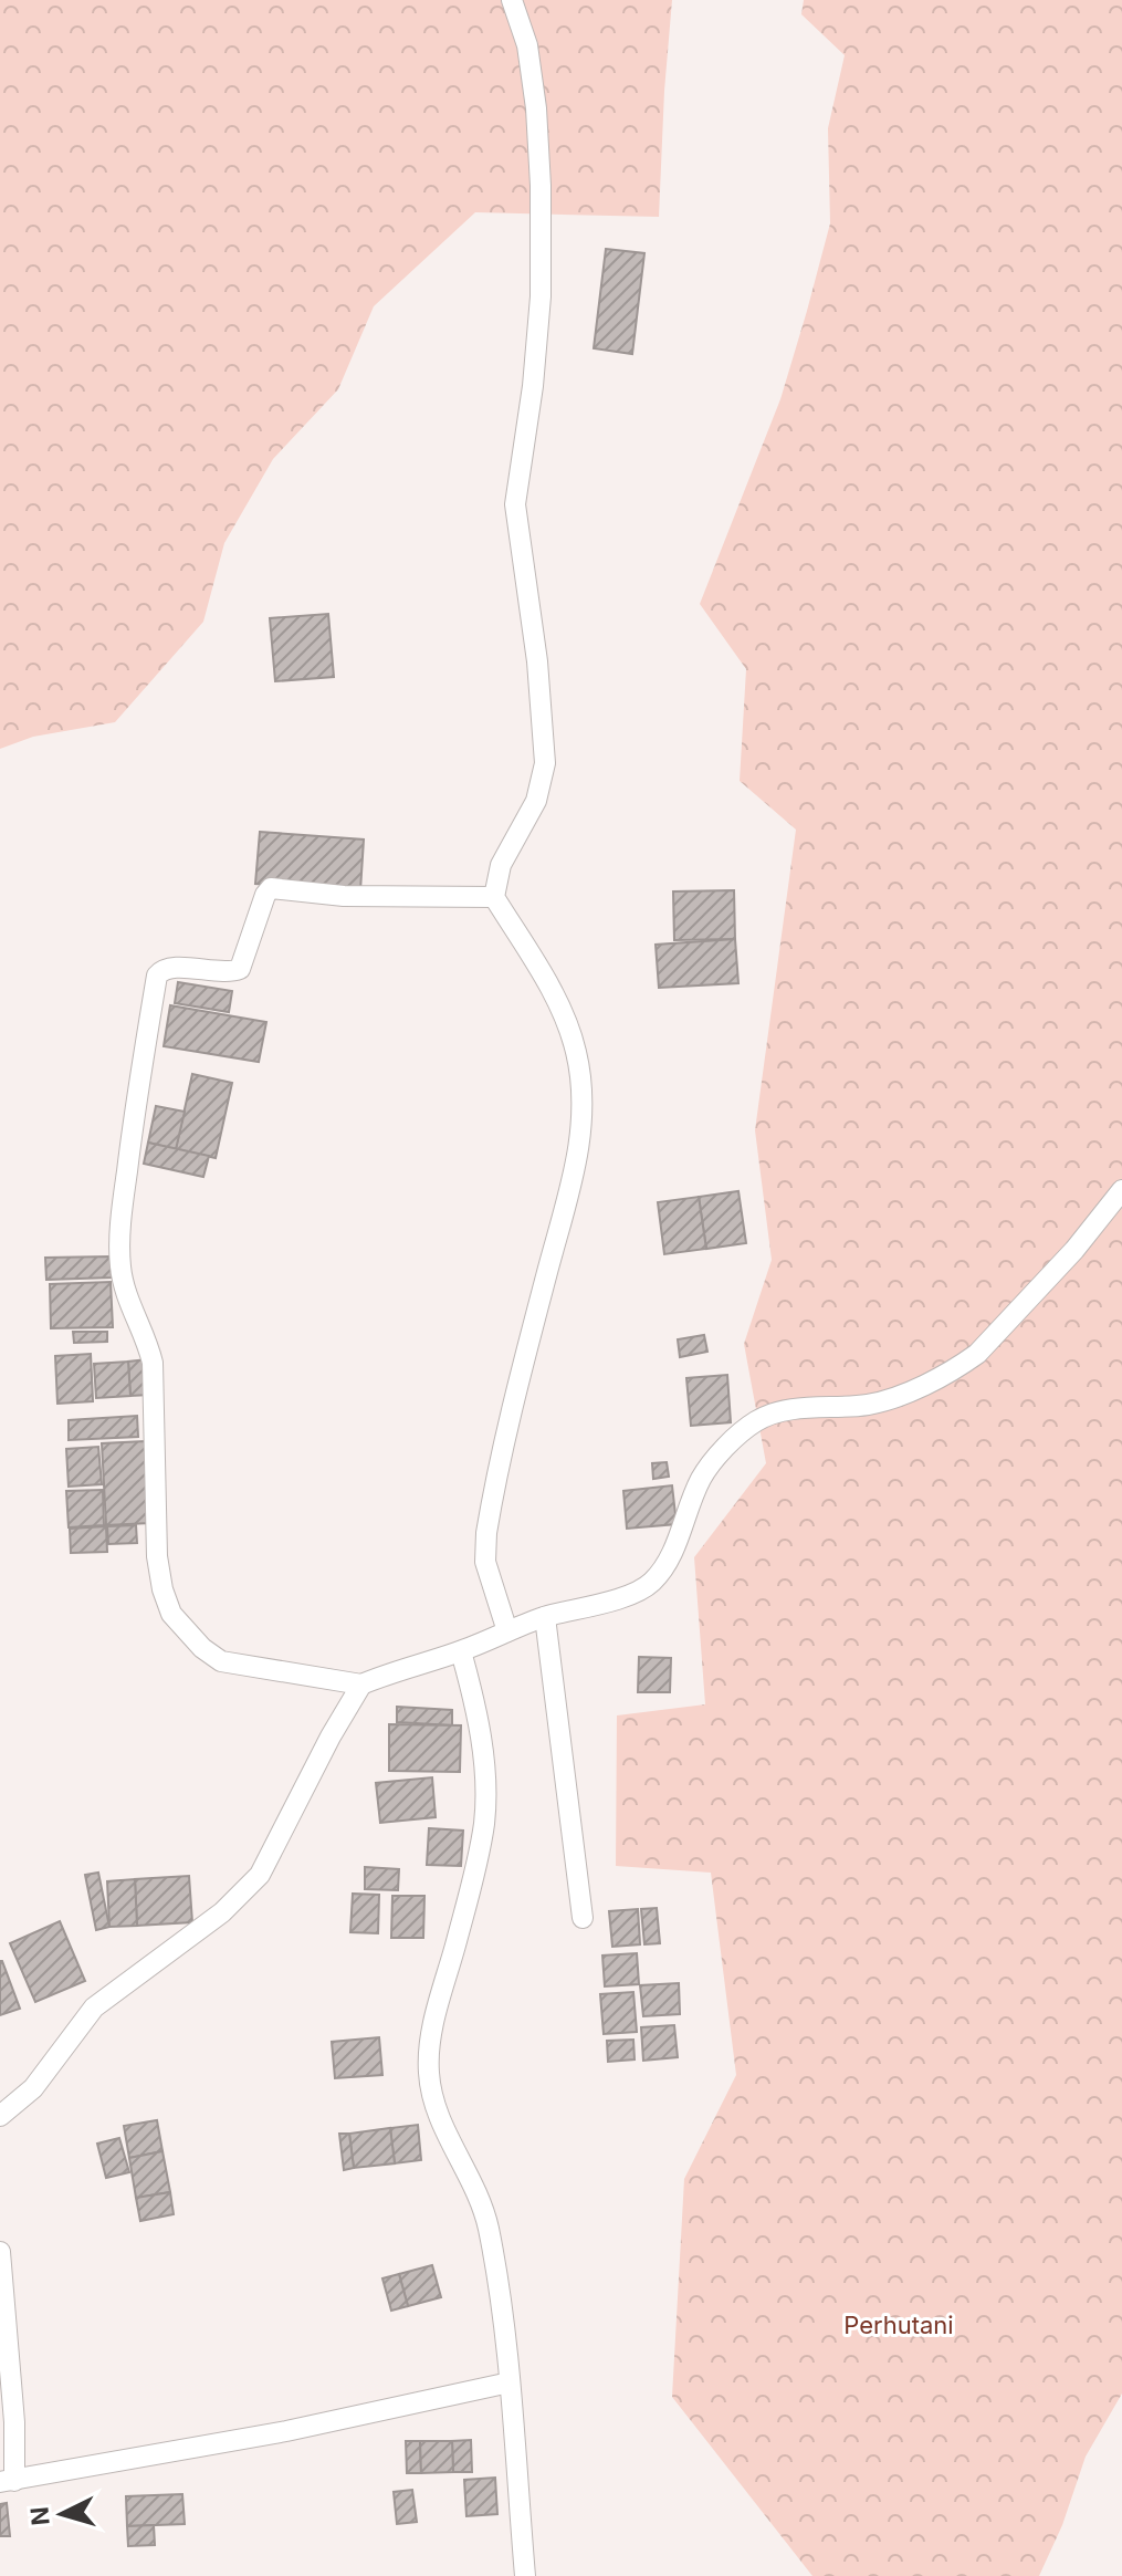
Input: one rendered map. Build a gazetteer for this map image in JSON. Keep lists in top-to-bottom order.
{
  "parks": ["Perhutani"],
  "north": "left"
}
